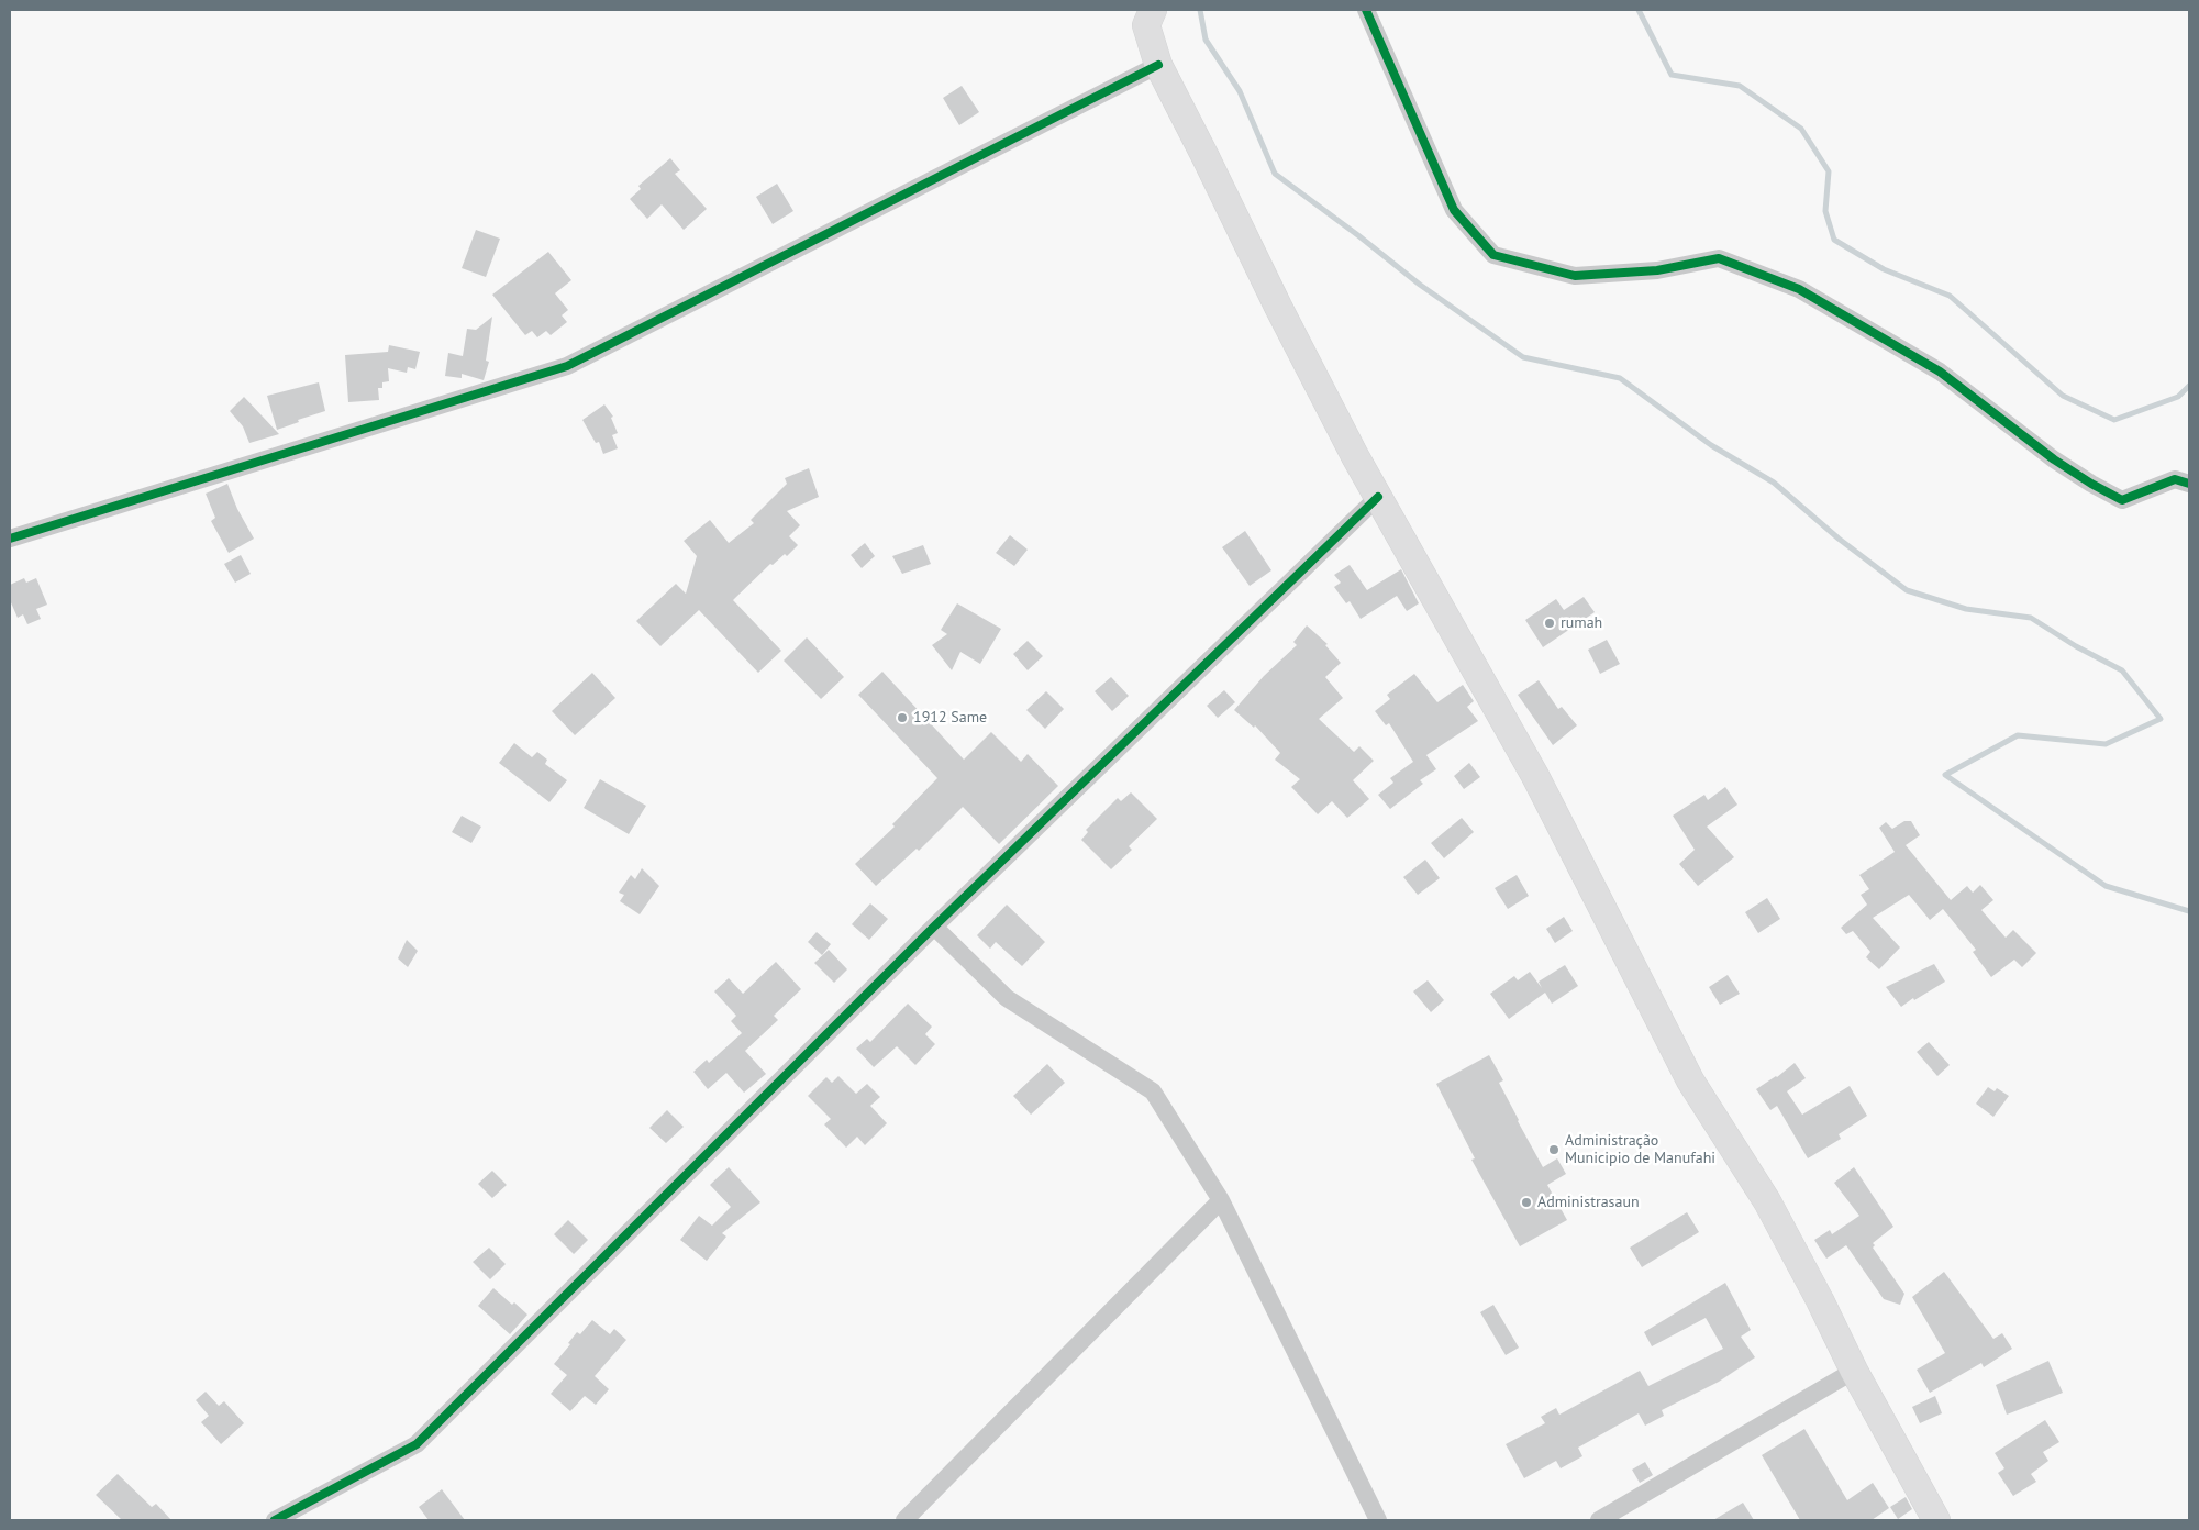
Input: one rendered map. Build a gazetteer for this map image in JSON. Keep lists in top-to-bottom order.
{
  "places": [
    "rumah",
    "1912 Same",
    "Administração Municipio de Manufahi",
    "Administrasaun"
  ]
}
